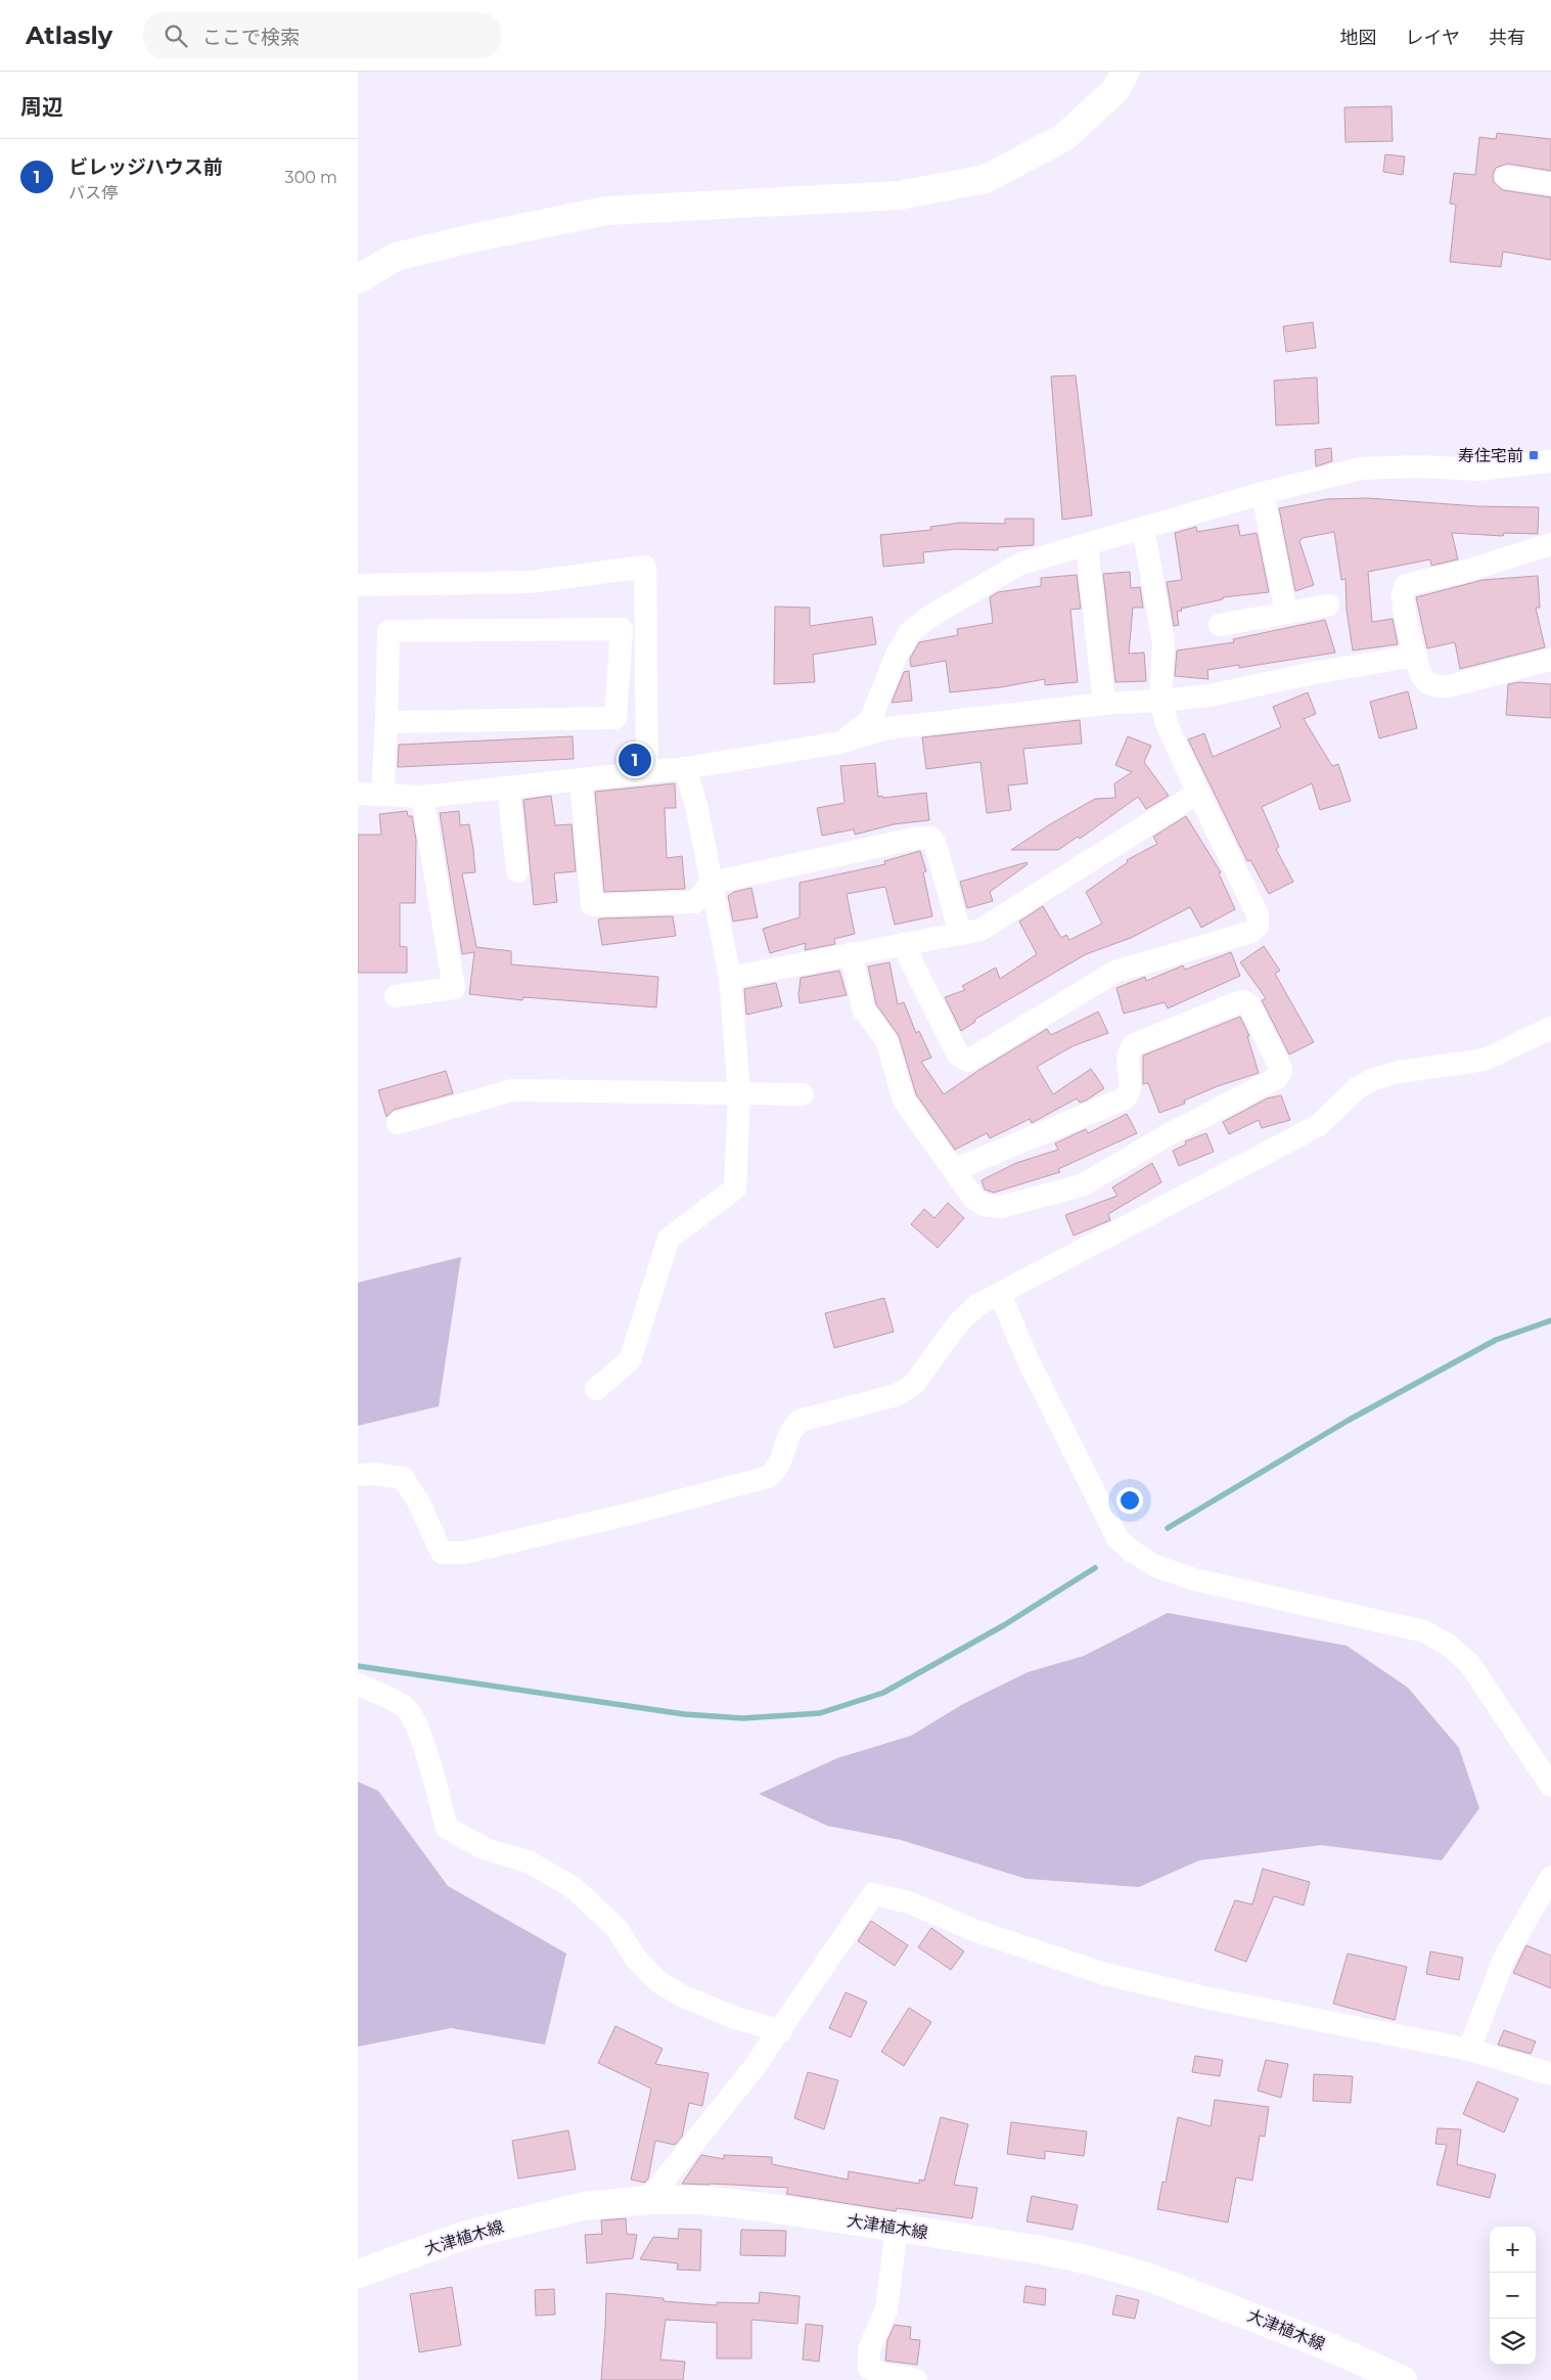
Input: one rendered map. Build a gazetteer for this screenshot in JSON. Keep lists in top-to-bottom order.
{
  "streets": {
    "main road": ["大津植木線"]
  },
  "places": {
    "transit": ["寿住宅前"]
  },
  "page": {
    "header": "Atlasly",
    "search": "ここで検索",
    "nav": ["地図", "レイヤ", "共有"],
    "heading": "周辺",
    "list": [
      {
        "mark": "1",
        "name": "ビレッジハウス前",
        "note": "バス停",
        "value": "300 m"
      }
    ],
    "pins": "1",
    "map_buttons": ["+", "−"]
  }
}
